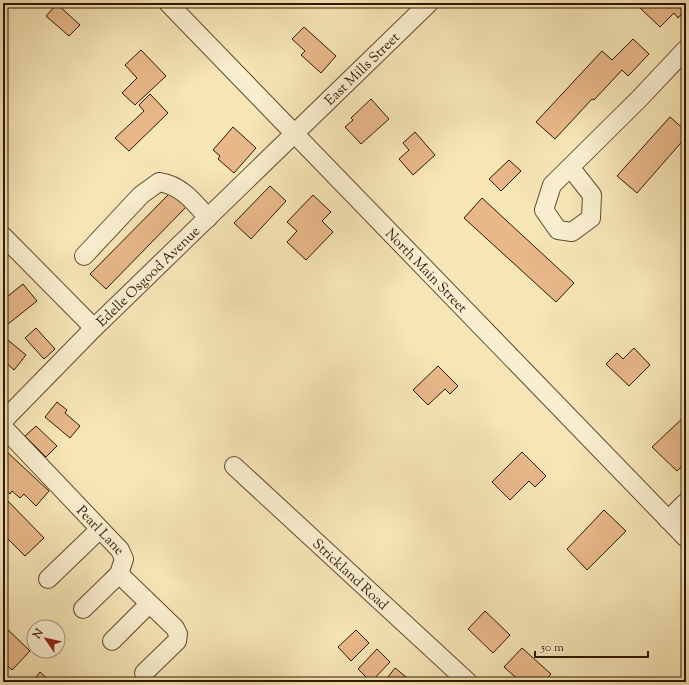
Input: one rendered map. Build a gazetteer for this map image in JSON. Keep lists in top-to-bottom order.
{
  "streets": {
    "street": [
      "East Mills Street",
      "North Main Street",
      "Edelle Osgood Avenue",
      "Pearl Lane",
      "Strickland Road"
    ]
  },
  "crossings": [
    ["East Mills Street", "North Main Street"],
    ["East Mills Street", "Edelle Osgood Avenue"],
    ["North Main Street", "Edelle Osgood Avenue"]
  ],
  "scale_bar": "50 m",
  "north": "top left"
}
